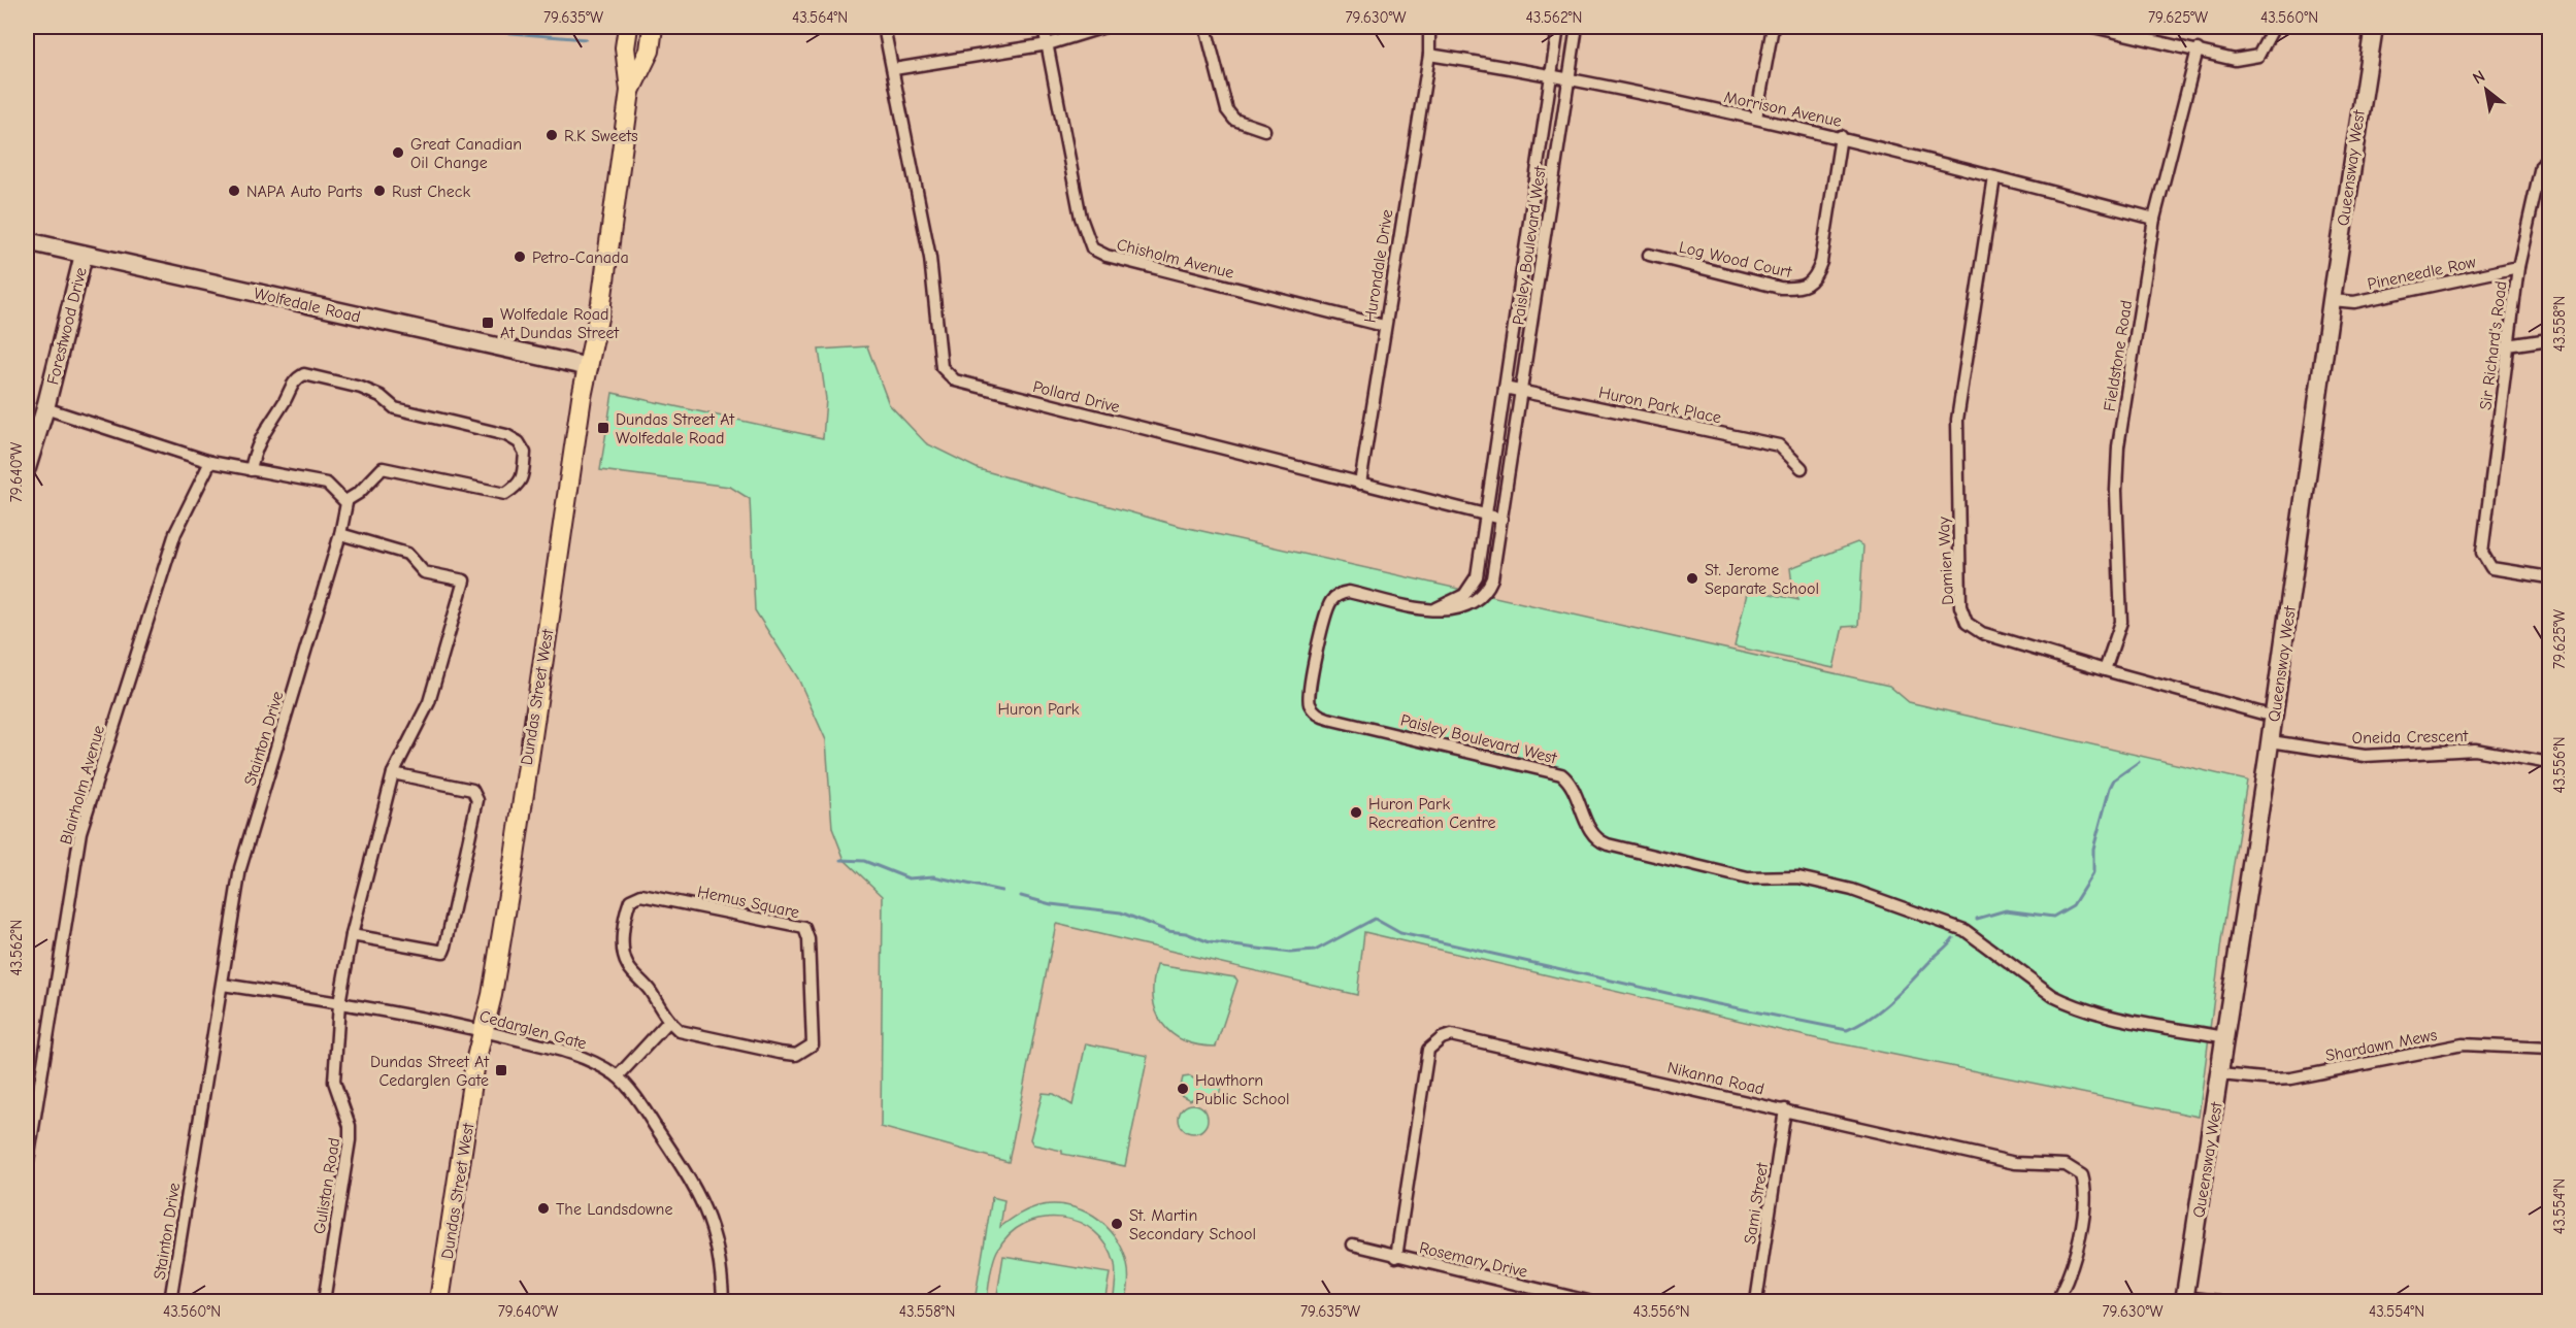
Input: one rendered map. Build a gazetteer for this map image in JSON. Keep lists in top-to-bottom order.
{
  "streets": {
    "main road": ["Dundas Street West"],
    "street": [
      "Morrison Avenue",
      "Queensway West",
      "Paisley Boulevard West",
      "Chisholm Avenue",
      "Log Wood Court",
      "Hurondale Drive",
      "Pineneedle Row",
      "Wolfedale Road",
      "Forestwood Drive",
      "Sir Richard's Road",
      "Fieldstone Road",
      "Pollard Drive",
      "Huron Park Place",
      "Damien Way",
      "Oneida Crescent",
      "Stainton Drive",
      "Blairholm Avenue",
      "Hemus Square",
      "Cedarglen Gate",
      "Shardawn Mews",
      "Nikanna Road",
      "Gulistan Road",
      "Sami Street",
      "Rosemary Drive"
    ]
  },
  "crossings": [
    ["Morrison Avenue", "Paisley Boulevard West"],
    ["Morrison Avenue", "Log Wood Court"],
    ["Morrison Avenue", "Hurondale Drive"],
    ["Morrison Avenue", "Fieldstone Road"],
    ["Morrison Avenue", "Damien Way"],
    ["Queensway West", "Paisley Boulevard West"],
    ["Queensway West", "Pineneedle Row"],
    ["Queensway West", "Damien Way"],
    ["Queensway West", "Oneida Crescent"],
    ["Queensway West", "Shardawn Mews"],
    ["Paisley Boulevard West", "Pollard Drive"],
    ["Paisley Boulevard West", "Huron Park Place"],
    ["Chisholm Avenue", "Hurondale Drive"],
    ["Hurondale Drive", "Pollard Drive"],
    ["Pineneedle Row", "Sir Richard's Road"],
    ["Wolfedale Road", "Forestwood Drive"],
    ["Wolfedale Road", "Dundas Street West"],
    ["Fieldstone Road", "Damien Way"],
    ["Dundas Street West", "Cedarglen Gate"],
    ["Stainton Drive", "Cedarglen Gate"],
    ["Stainton Drive", "Gulistan Road"],
    ["Cedarglen Gate", "Gulistan Road"],
    ["Nikanna Road", "Sami Street"],
    ["Nikanna Road", "Rosemary Drive"]
  ],
  "parks": ["Huron Park"],
  "places": {
    "other": [
      "R.K Sweets",
      "Great Canadian Oil Change",
      "NAPA Auto Parts",
      "Rust Check",
      "Petro-Canada",
      "St. Jerome Separate School",
      "Huron Park Recreation Centre",
      "Hawthorn Public School",
      "The Landsdowne",
      "St. Martin Secondary School"
    ],
    "transit": ["Wolfedale Road At Dundas Street", "Dundas Street At Wolfedale Road", "Dundas Street At Cedarglen Gate"]
  },
  "north": "top left",
  "coordinates": [
    "79.635°W",
    "43.564°N",
    "79.630°W",
    "43.562°N",
    "79.625°W",
    "43.560°N",
    "43.558°N",
    "79.640°W",
    "43.556°N",
    "43.554°N"
  ]
}
